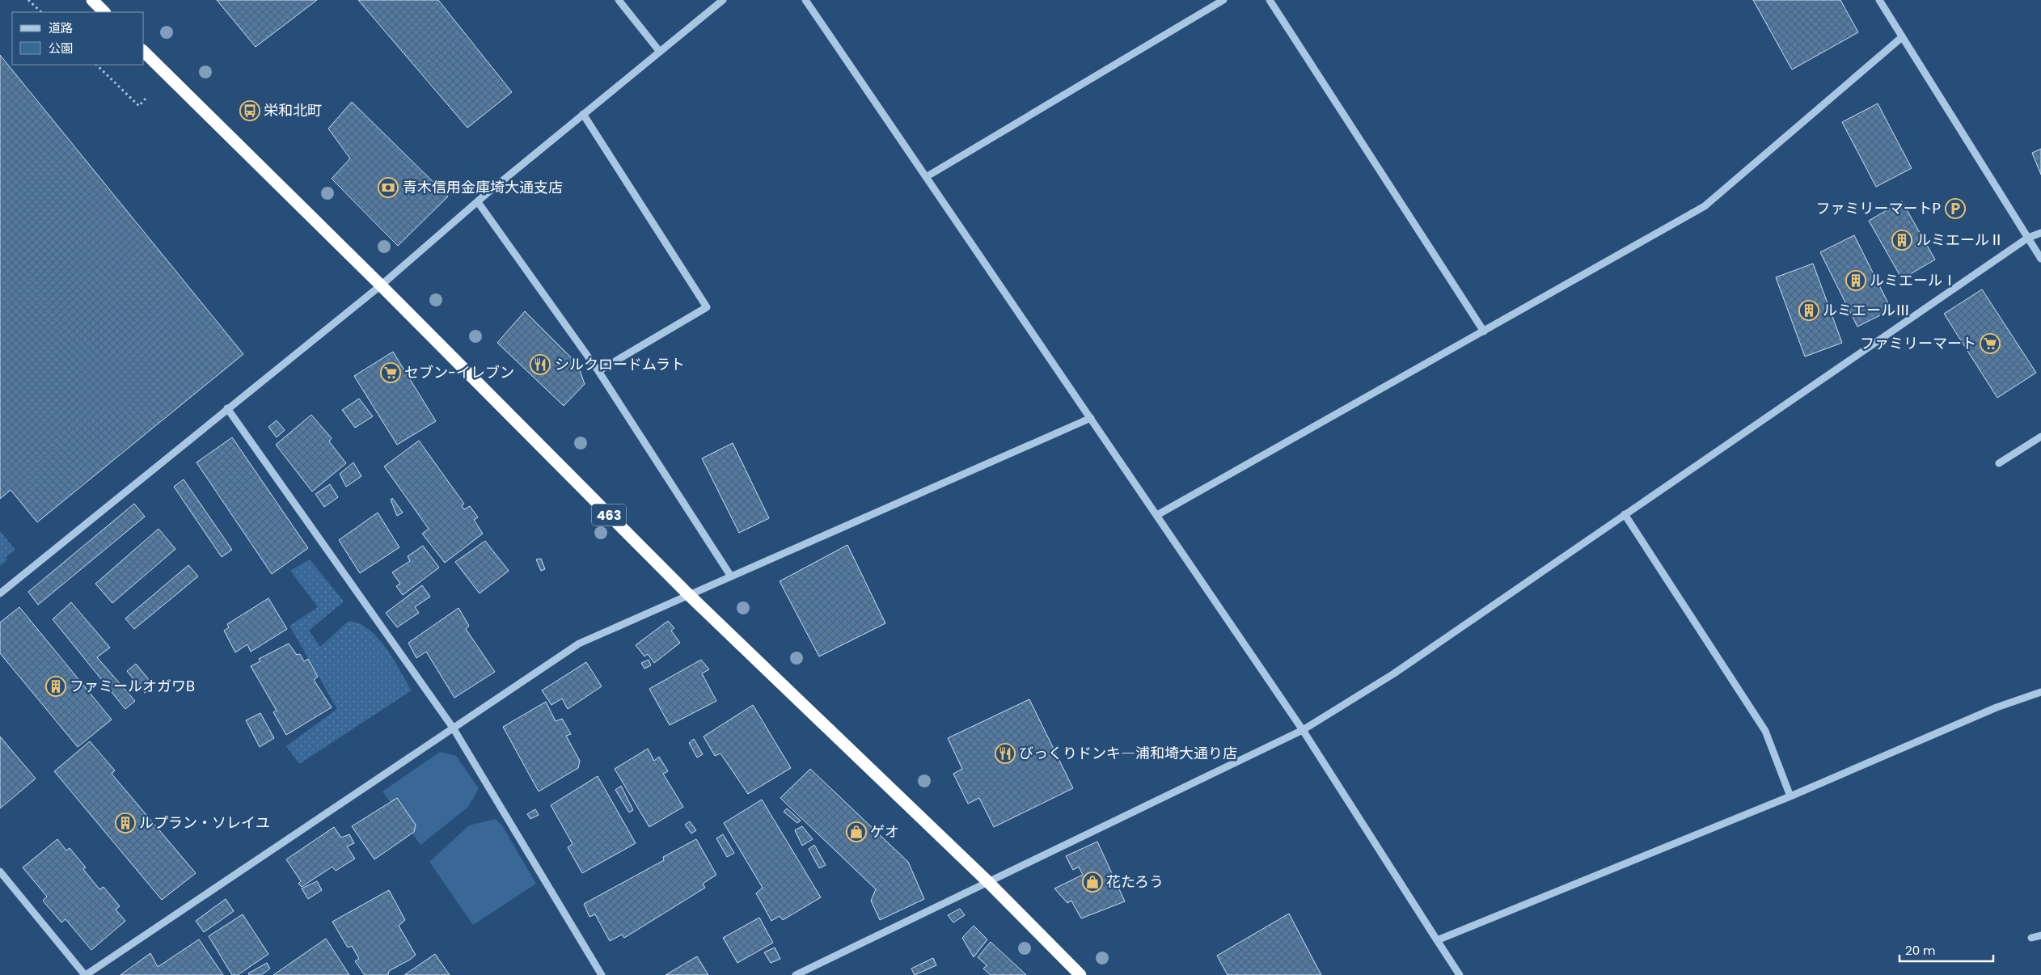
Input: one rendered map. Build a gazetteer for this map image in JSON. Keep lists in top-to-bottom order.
{
  "streets": {
    "highway": ["463"]
  },
  "places": {
    "bus stop": ["栄和北町"],
    "bank": ["青木信用金庫埼大通支店"],
    "parking": ["ファミリーマートP"],
    "building": [
      "ルミエールⅡ",
      "ルミエールⅠ",
      "ルミエールⅢ",
      "ファミールオガワB",
      "ルプラン・ソレイユ"
    ],
    "supermarket": ["ファミリーマート", "セブン-イレブン"],
    "restaurant": ["シルクロードムラト", "びっくりドンキ―浦和埼大通り店"],
    "shop": ["ゲオ", "花たろう"]
  },
  "legend": ["道路", "公園"],
  "scale_bar": "20 m"
}
